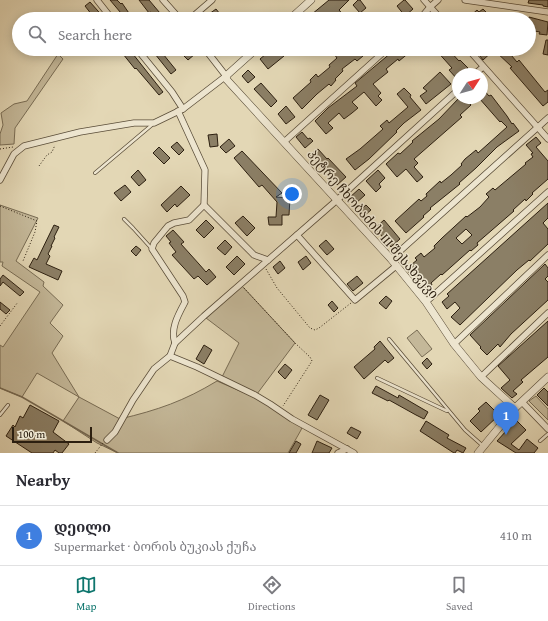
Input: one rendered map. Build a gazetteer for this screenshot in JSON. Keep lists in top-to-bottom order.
{
  "streets": {
    "street": ["პეტრე ჩხობაძის III შესახვევი"]
  },
  "scale_bar": "100 m",
  "north": "top right",
  "page": {
    "search": "Search here",
    "pins": "1",
    "scale": "100 m",
    "heading": "Nearby",
    "list": [
      {
        "mark": "1",
        "name": "დეილი",
        "note": "Supermarket · ბორის ბუკიას ქუჩა",
        "value": "410 m"
      }
    ],
    "nav": ["Map", "Directions", "Saved"]
  }
}
